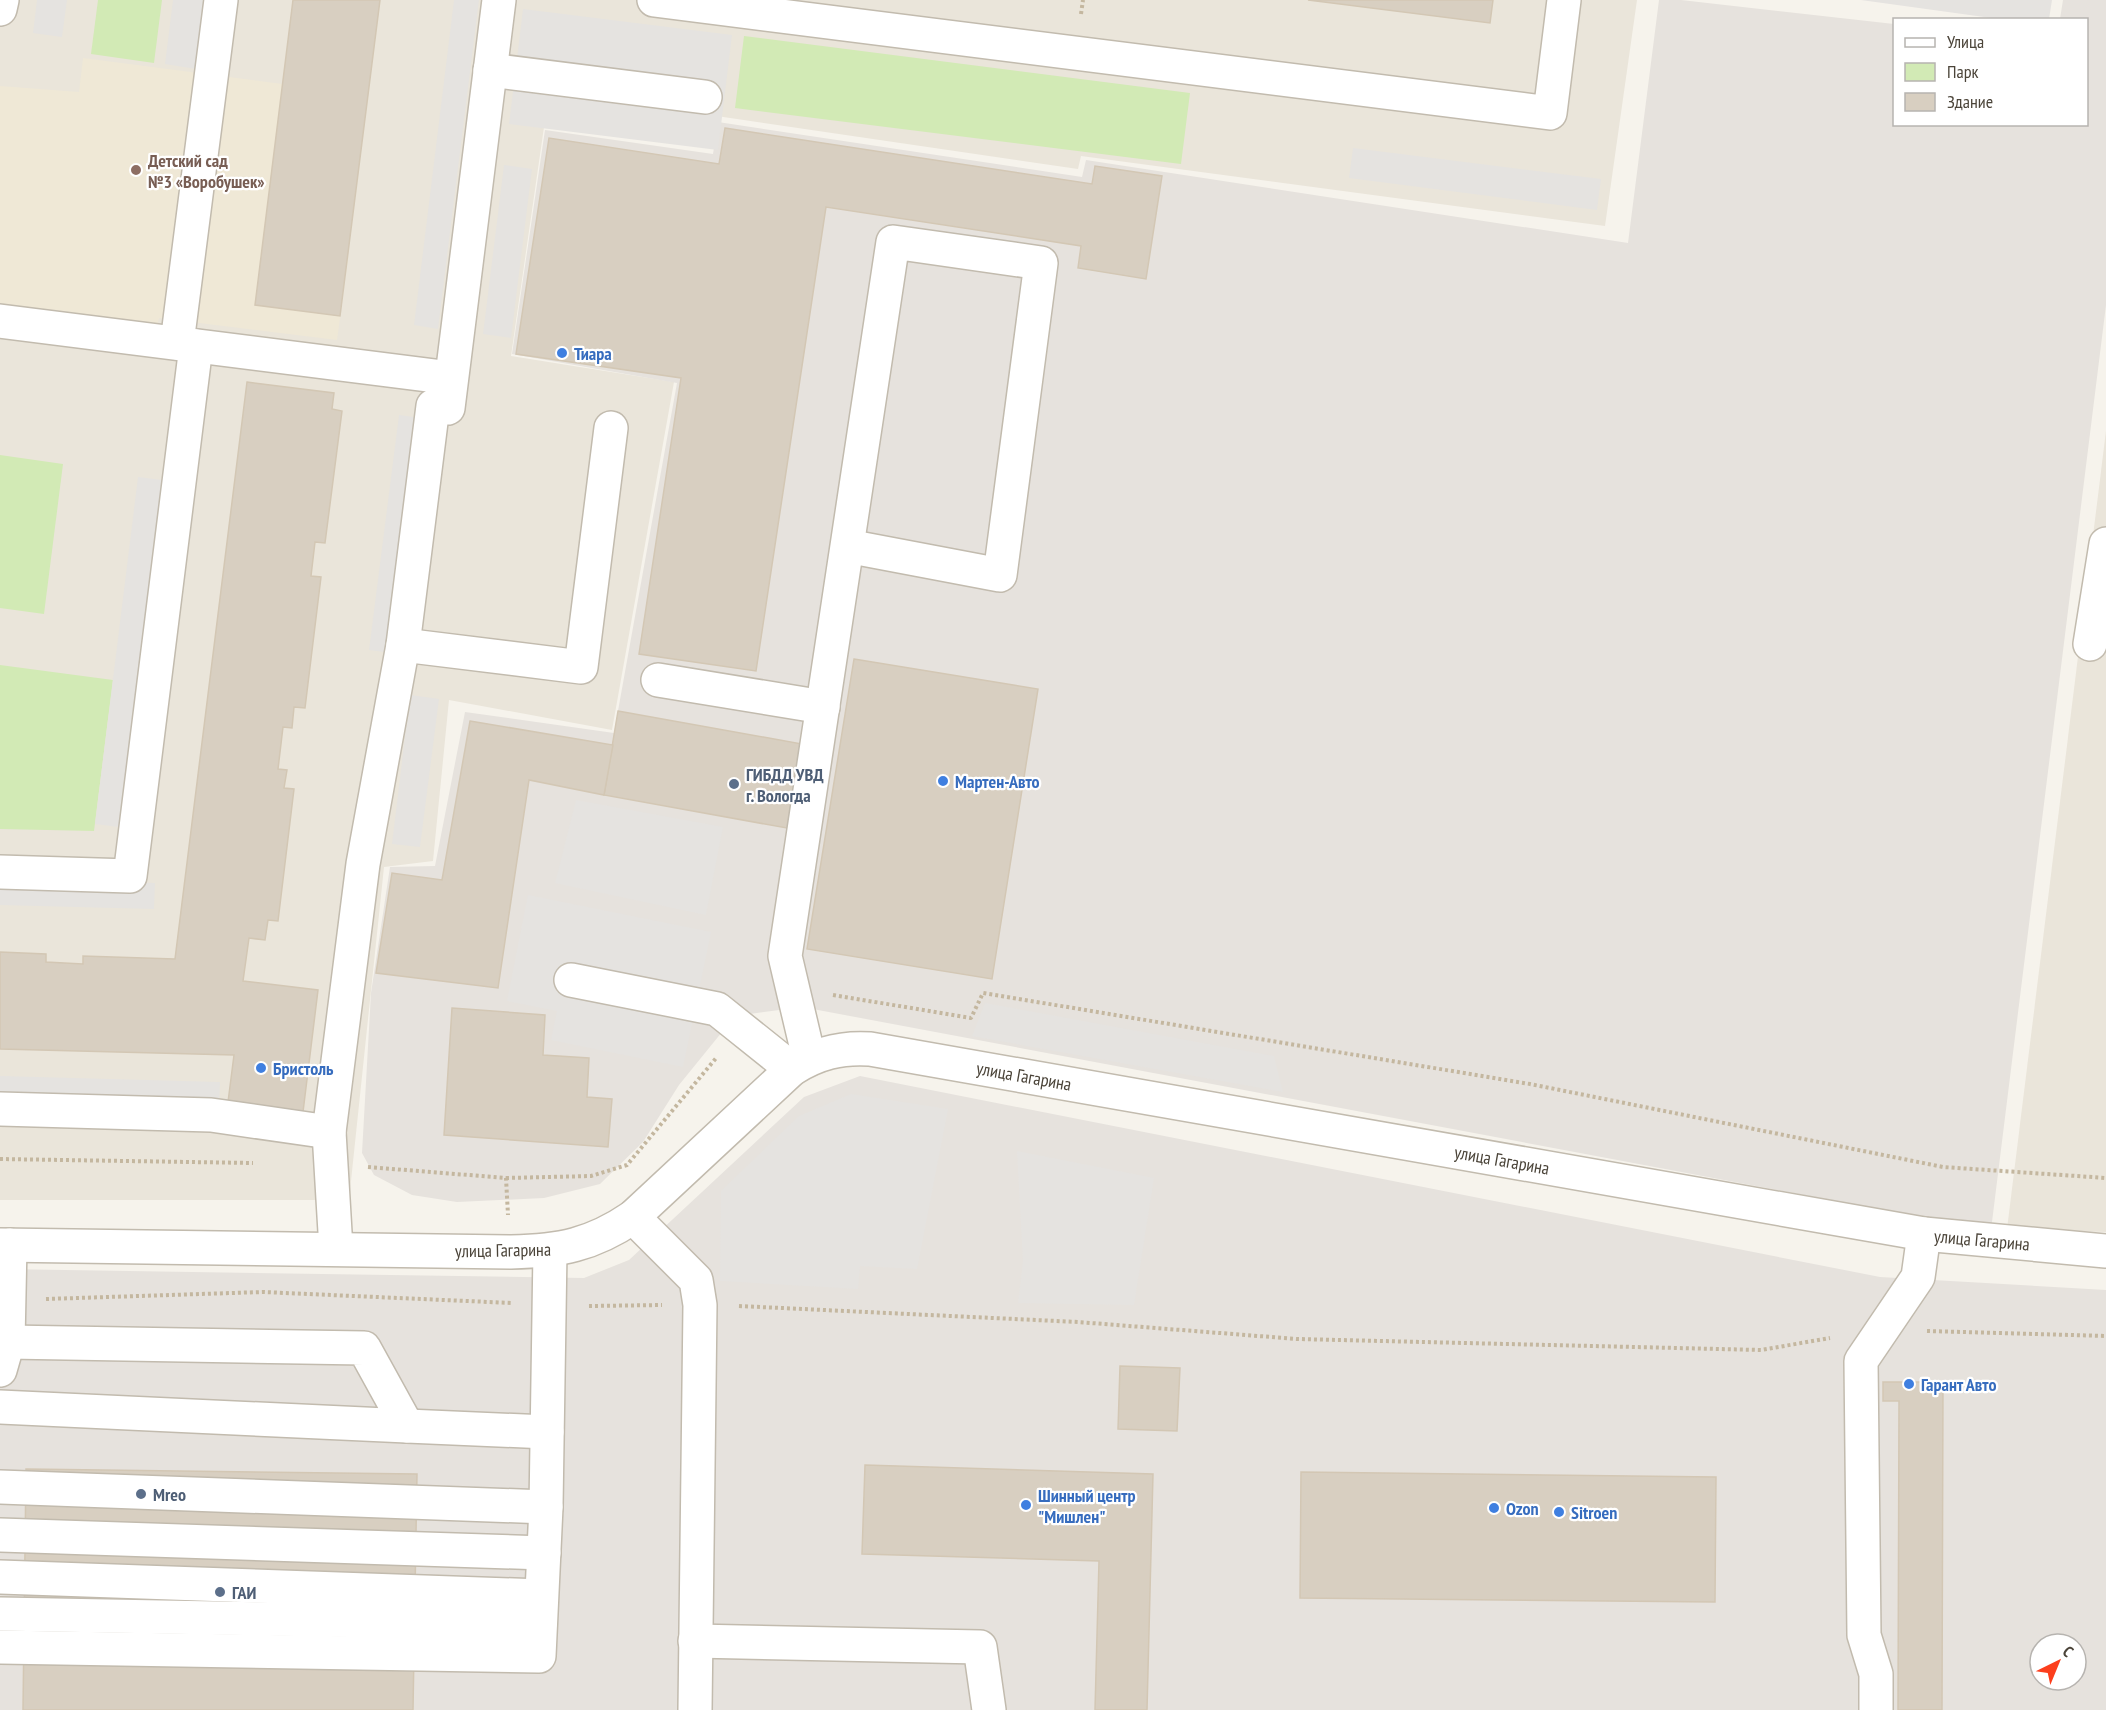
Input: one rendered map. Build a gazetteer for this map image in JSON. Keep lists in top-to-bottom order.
{
  "streets": {
    "street": ["улица Гагарина"]
  },
  "places": [
    "Детский сад №3 «Воробушек»",
    "Тиара",
    "Мартен-Авто",
    "ГИБДД УВД г. Вологда",
    "Бристоль",
    "Гарант Авто",
    "Mreo",
    "Шинный центр \"Мишлен\"",
    "Ozon",
    "Sitroen",
    "ГАИ"
  ],
  "legend": ["Улица", "Парк", "Здание"],
  "north": "top right"
}
